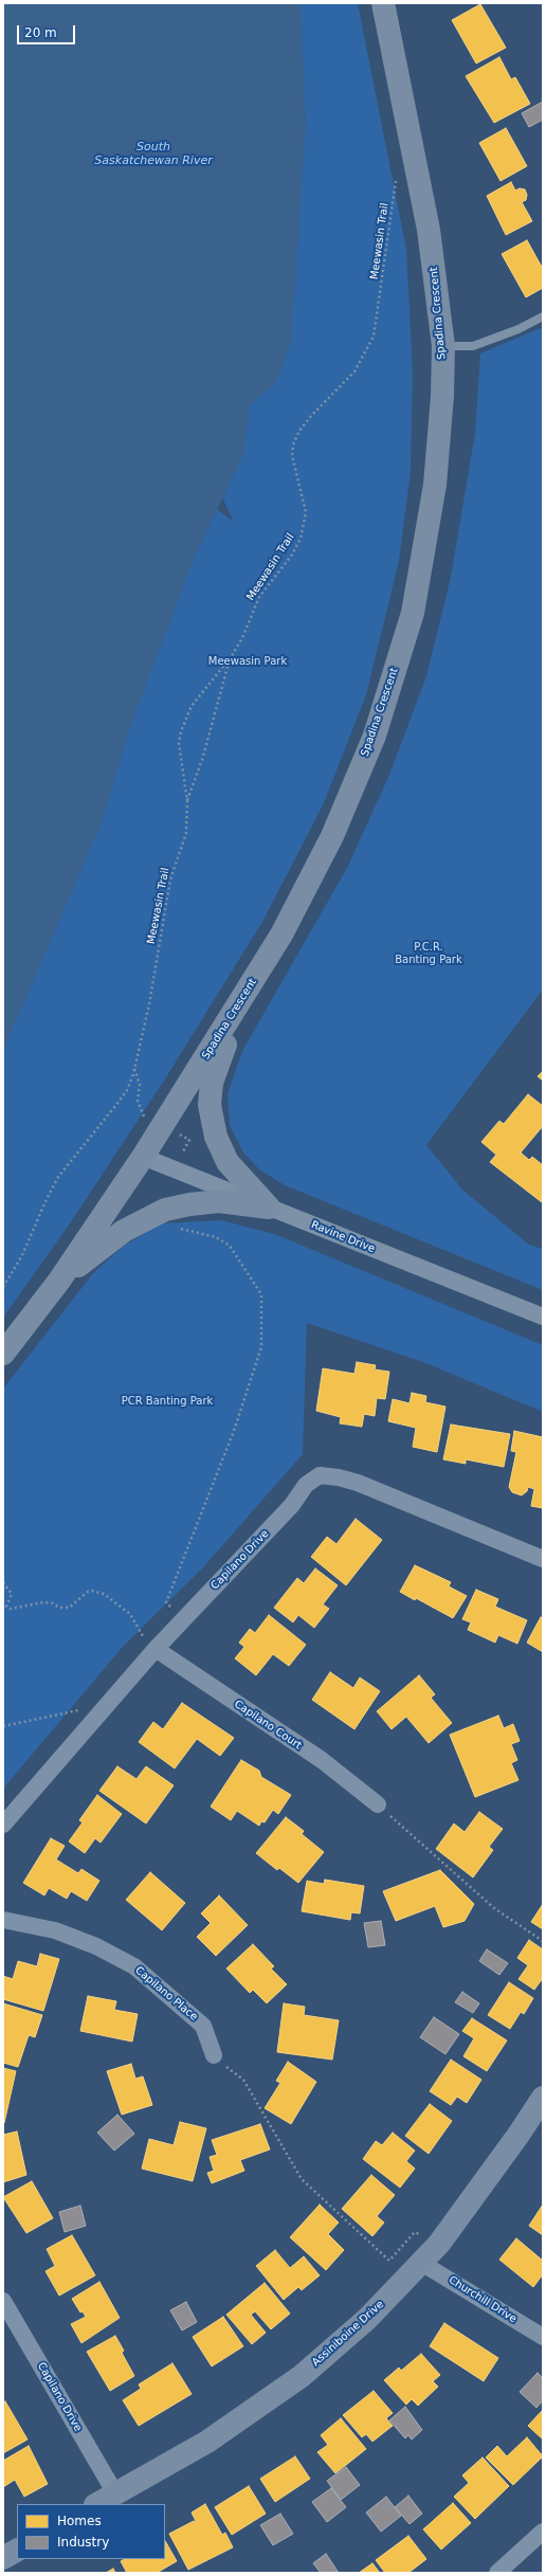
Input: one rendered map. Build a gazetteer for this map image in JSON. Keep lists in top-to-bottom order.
{
  "streets": {
    "street": [
      "Spadina Crescent",
      "Ravine Drive",
      "Capilano Drive",
      "Capilano Court",
      "Capilano Place",
      "Churchill Drive",
      "Assiniboine Drive"
    ],
    "path": ["Meewasin Trail"]
  },
  "crossings": [
    ["Spadina Crescent", "Ravine Drive"],
    ["Capilano Drive", "Capilano Court"],
    ["Capilano Drive", "Assiniboine Drive"],
    ["Churchill Drive", "Assiniboine Drive"]
  ],
  "water": ["South Saskatchewan River"],
  "parks": ["Meewasin Park", "P.C.R. Banting Park", "PCR Banting Park"],
  "legend": ["Homes", "Industry"],
  "scale_bar": "20 m"
}
